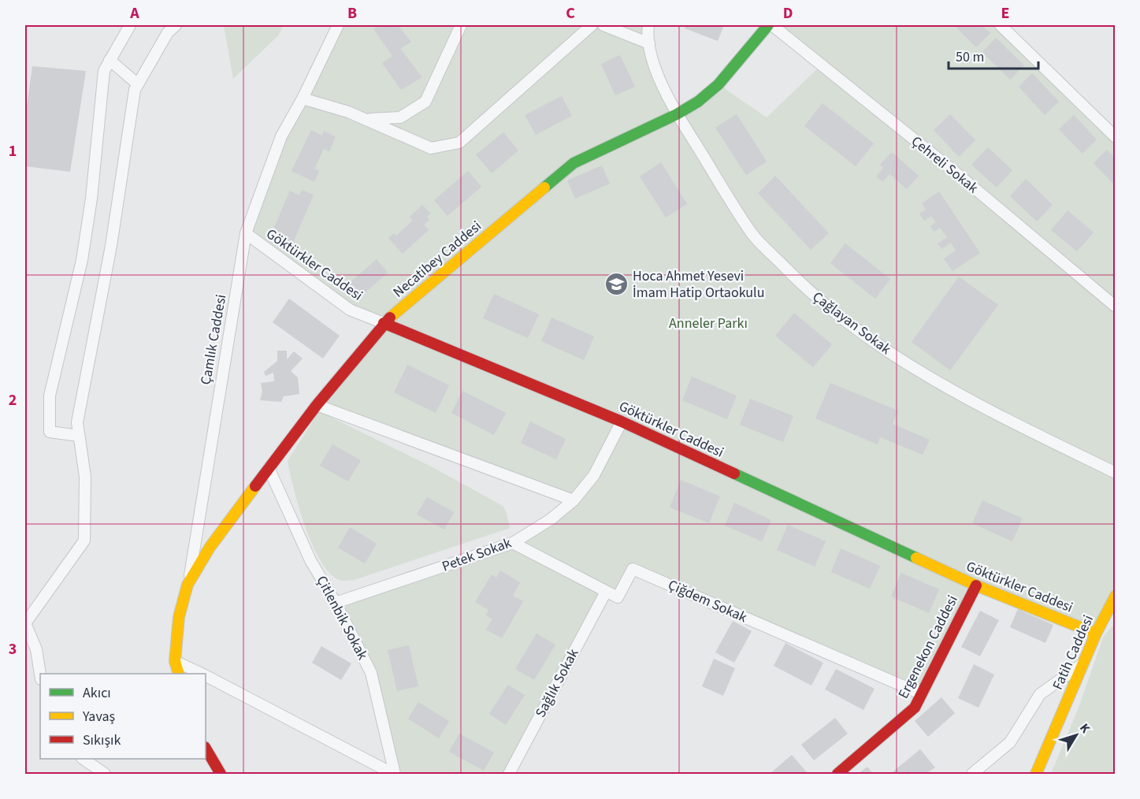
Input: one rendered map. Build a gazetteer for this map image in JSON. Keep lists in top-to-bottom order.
{
  "streets": {
    "street": [
      "Çehreli Sokak",
      "Necatibey Caddesi",
      "Göktürkler Caddesi",
      "Çağlayan Sokak",
      "Çamlık Caddesi",
      "Petek Sokak",
      "Çiğdem Sokak",
      "Çitlenbik Sokak",
      "Ergenekon Caddesi",
      "Fatih Caddesi",
      "Sağlık Sokak"
    ]
  },
  "crossings": [
    ["Necatibey Caddesi", "Göktürkler Caddesi"],
    ["Necatibey Caddesi", "Çağlayan Sokak"],
    ["Necatibey Caddesi", "Çamlık Caddesi"],
    ["Necatibey Caddesi", "Çitlenbik Sokak"],
    ["Göktürkler Caddesi", "Çamlık Caddesi"],
    ["Göktürkler Caddesi", "Petek Sokak"],
    ["Göktürkler Caddesi", "Ergenekon Caddesi"],
    ["Göktürkler Caddesi", "Fatih Caddesi"],
    ["Petek Sokak", "Çitlenbik Sokak"],
    ["Çiğdem Sokak", "Ergenekon Caddesi"],
    ["Çiğdem Sokak", "Sağlık Sokak"]
  ],
  "parks": ["Anneler Parkı"],
  "places": {
    "school or university": ["Hoca Ahmet Yesevi İmam Hatip Ortaokulu"]
  },
  "legend": ["Akıcı", "Yavaş", "Sıkışık"],
  "scale_bar": "50 m",
  "north": "top right",
  "grid": {
    "columns": [
      "A",
      "B",
      "C",
      "D",
      "E"
    ],
    "rows": ["1", "2", "3"]
  }
}
